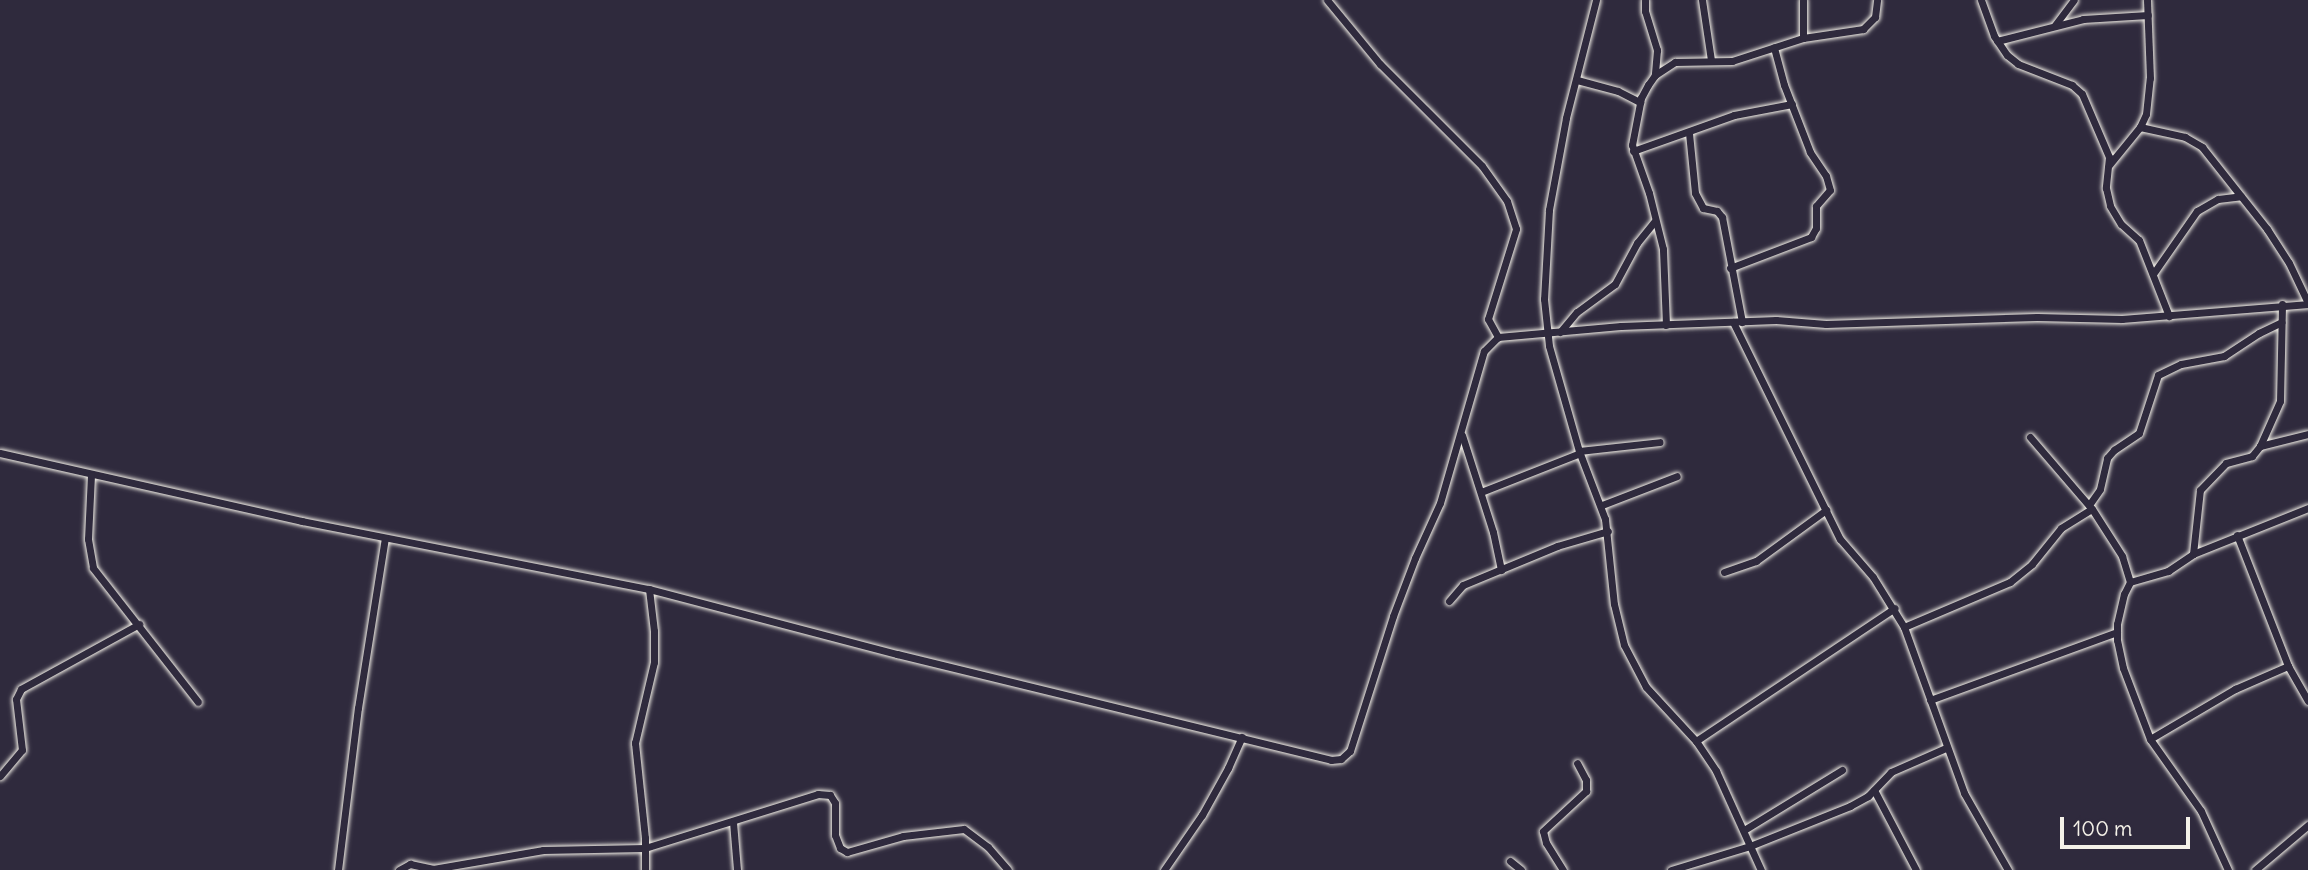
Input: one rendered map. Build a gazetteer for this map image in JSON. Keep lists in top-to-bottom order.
{
  "scale_bar": "100 m"
}
